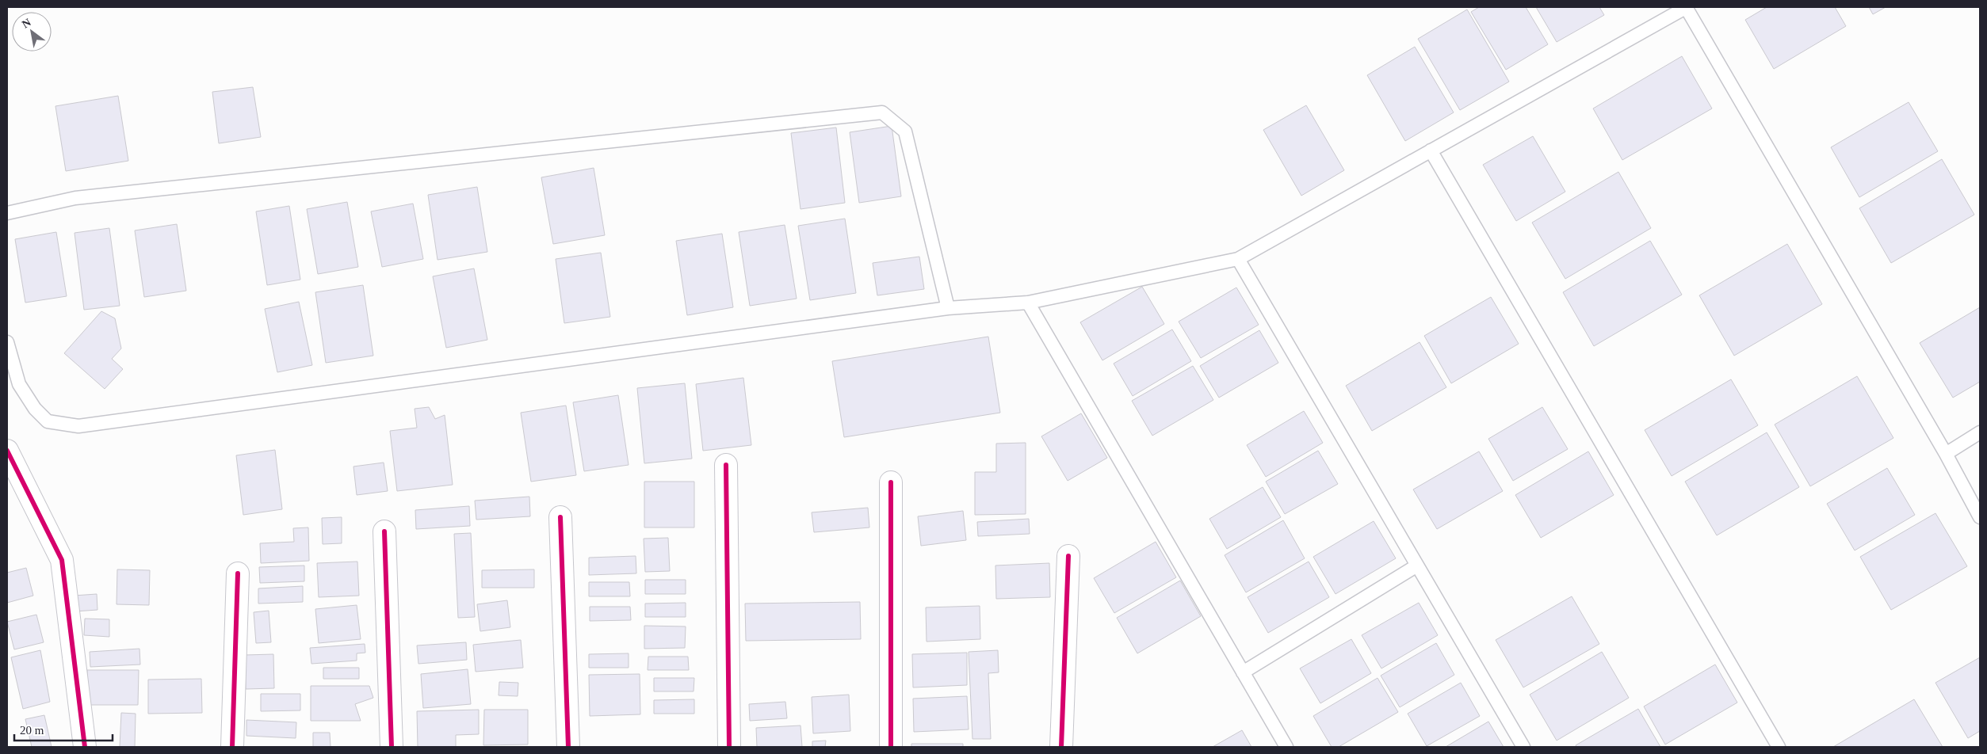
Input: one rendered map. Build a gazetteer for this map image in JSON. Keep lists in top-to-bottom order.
{
  "scale_bar": "20 m",
  "north": "top left"
}
